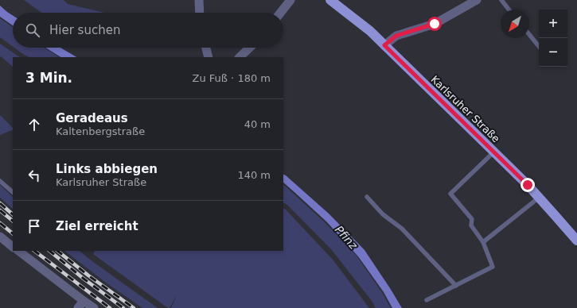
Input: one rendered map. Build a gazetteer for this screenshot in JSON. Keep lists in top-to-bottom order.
{
  "streets": {
    "main road": ["Karlsruher Straße"]
  },
  "water": ["Pfinz"],
  "north": "bottom left",
  "page": {
    "map_buttons": ["+", "−"],
    "search": "Hier suchen",
    "heading": ["3 Min.", "Zu Fuß · 180 m"],
    "list": [
      ["Geradeaus", "Kaltenbergstraße", "40 m"],
      ["Links abbiegen", "Karlsruher Straße", "140 m"],
      "Ziel erreicht"
    ]
  }
}
